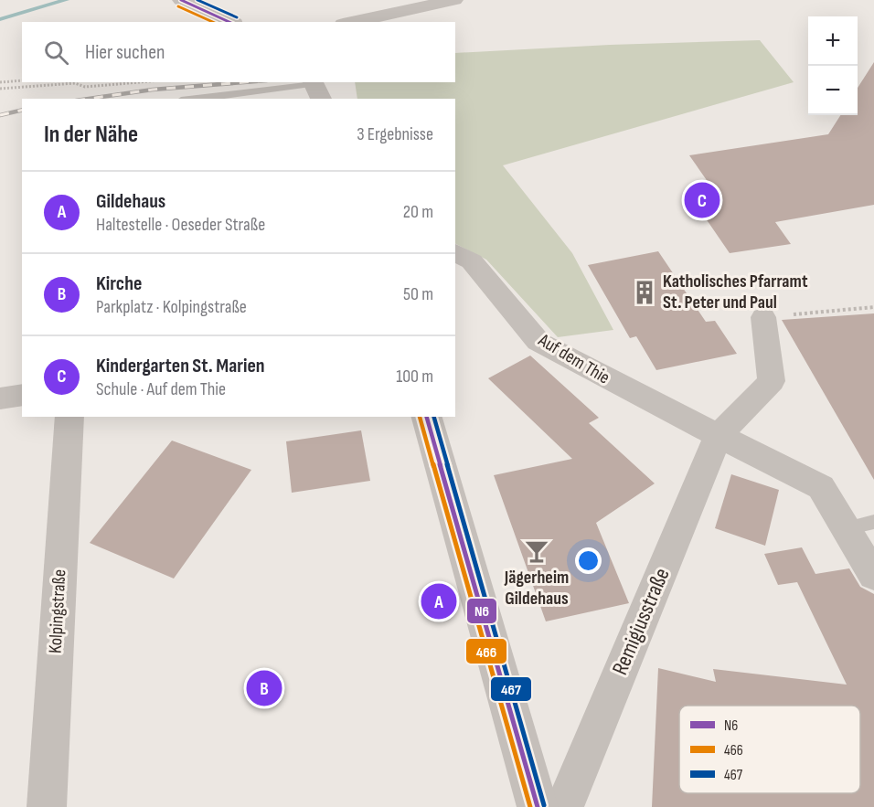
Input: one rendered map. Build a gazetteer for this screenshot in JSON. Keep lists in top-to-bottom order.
{
  "streets": {
    "street": ["Auf dem Thie", "Kolpingstraße", "Remigiusstraße"]
  },
  "crossings": [
    ["Auf dem Thie", "Remigiusstraße"]
  ],
  "places": {
    "building": ["Katholisches Pfarramt St. Peter und Paul"],
    "bar": ["Jägerheim Gildehaus"]
  },
  "lines": ["transit line N6", "transit line 467", "transit line 466"],
  "legend": ["N6", "466", "467"],
  "page": {
    "map_buttons": ["+", "−"],
    "search": "Hier suchen",
    "heading": ["In der Nähe", "3 Ergebnisse"],
    "list": [
      {
        "mark": "A",
        "name": "Gildehaus",
        "note": "Haltestelle · Oeseder Straße",
        "value": "20 m"
      },
      {
        "mark": "B",
        "name": "Kirche",
        "note": "Parkplatz · Kolpingstraße",
        "value": "50 m"
      },
      {
        "mark": "C",
        "name": "Kindergarten St. Marien",
        "note": "Schule · Auf dem Thie",
        "value": "100 m"
      }
    ],
    "pins": ["C", "A", "B"]
  }
}
